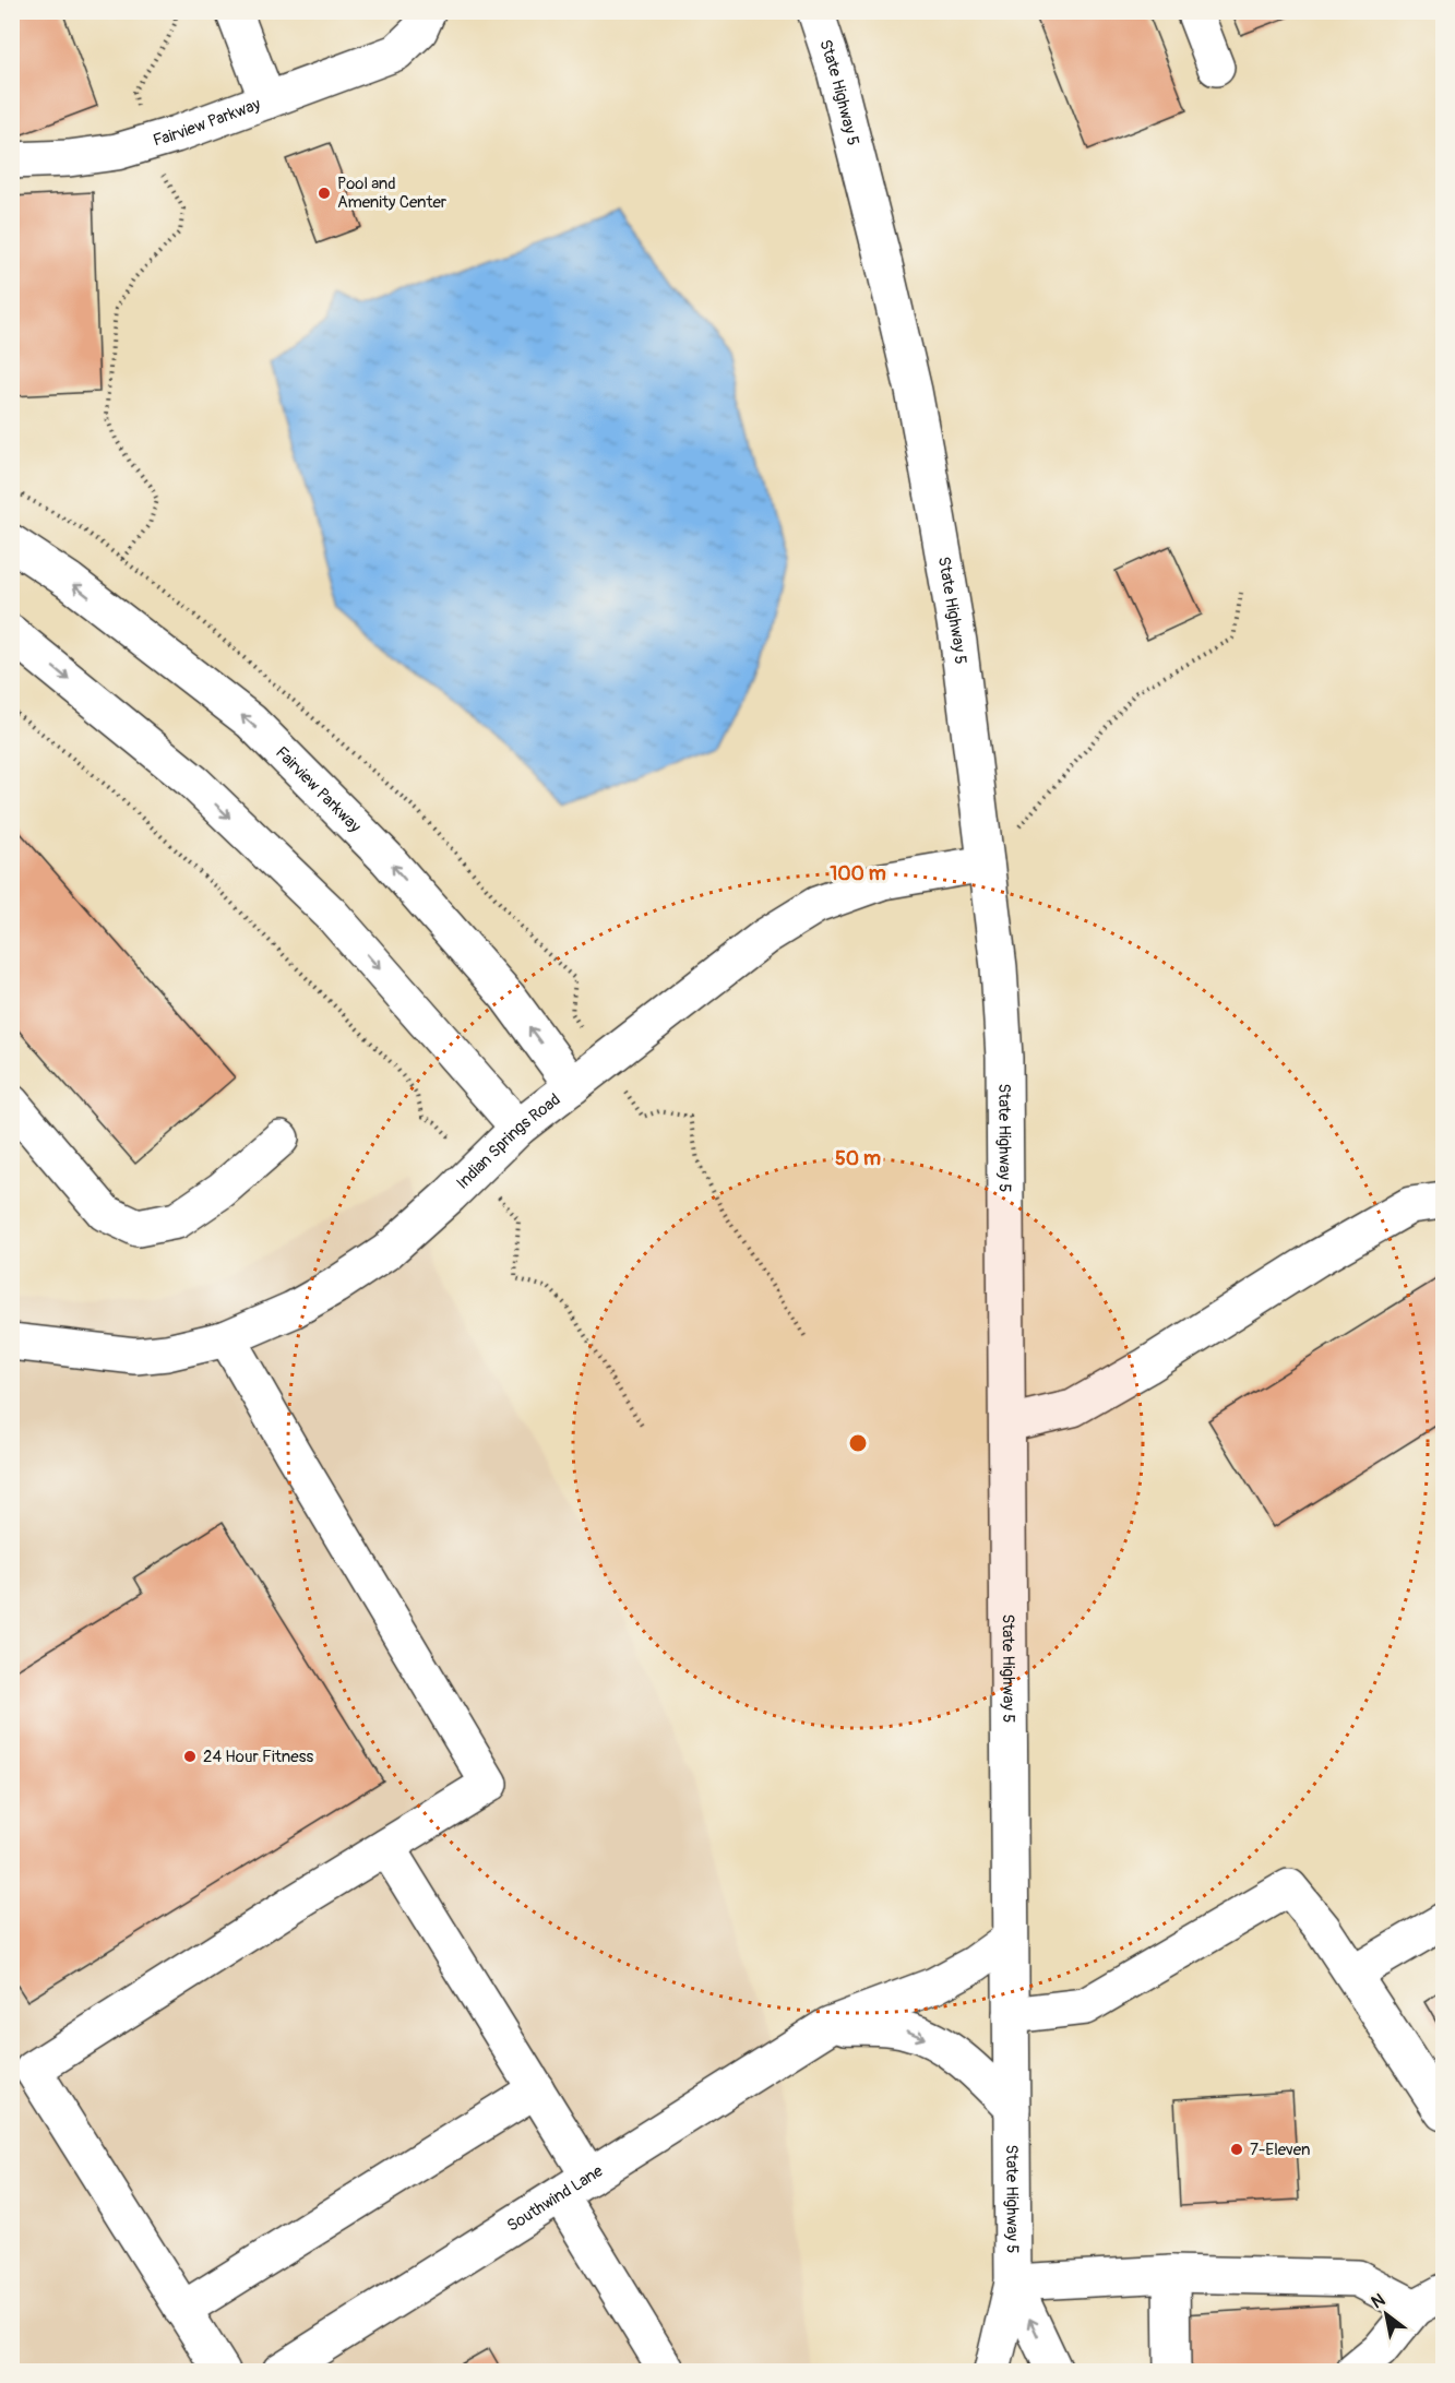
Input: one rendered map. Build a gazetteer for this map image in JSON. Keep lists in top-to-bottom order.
{
  "streets": {
    "street": [
      "State Highway 5",
      "Fairview Parkway",
      "Indian Springs Road",
      "Southwind Lane"
    ]
  },
  "crossings": [
    ["State Highway 5", "Indian Springs Road"],
    ["State Highway 5", "Southwind Lane"],
    ["Fairview Parkway", "Indian Springs Road"]
  ],
  "places": ["Pool and Amenity Center", "24 Hour Fitness", "7-Eleven"],
  "north": "top left",
  "rings": ["100 m", "50 m"]
}
